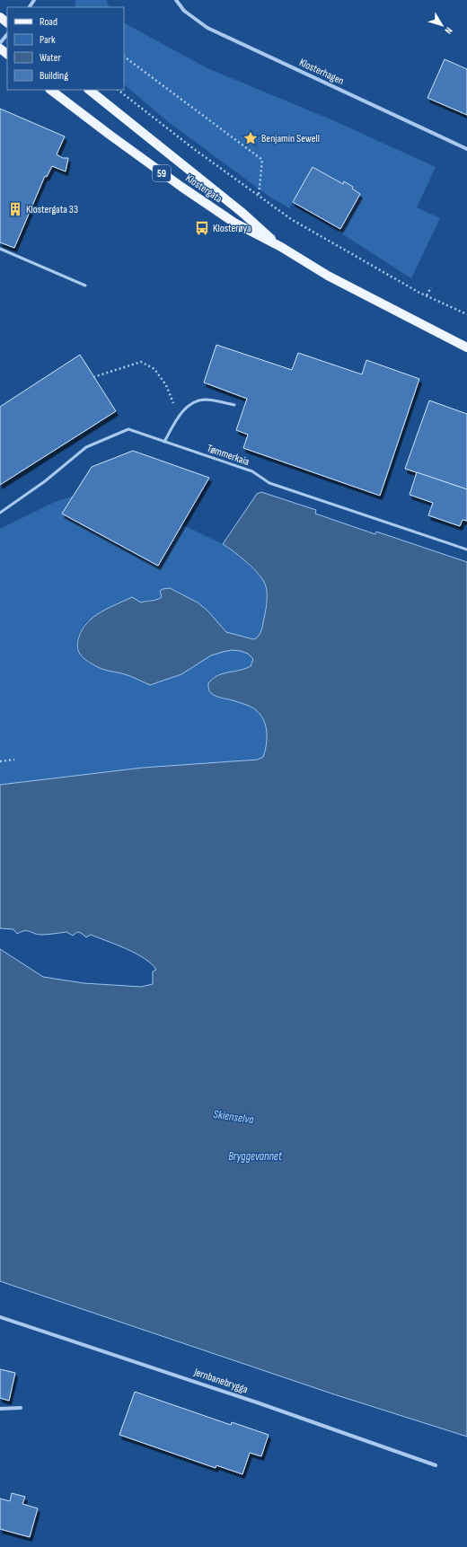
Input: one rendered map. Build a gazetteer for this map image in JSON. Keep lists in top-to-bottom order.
{
  "streets": {
    "main road": ["59", "Klostergata"],
    "street": ["Klosterhagen", "Jernbanebrygga"],
    "lane": ["Tømmerkaia"]
  },
  "water": ["Skienselva", "Bryggevannet"],
  "places": {
    "place": ["Benjamin Sewell"],
    "building": ["Klostergata 33"],
    "bus stop": ["Klosterøya"]
  },
  "legend": [
    "Road",
    "Park",
    "Water",
    "Building"
  ],
  "north": "bottom right"
}
